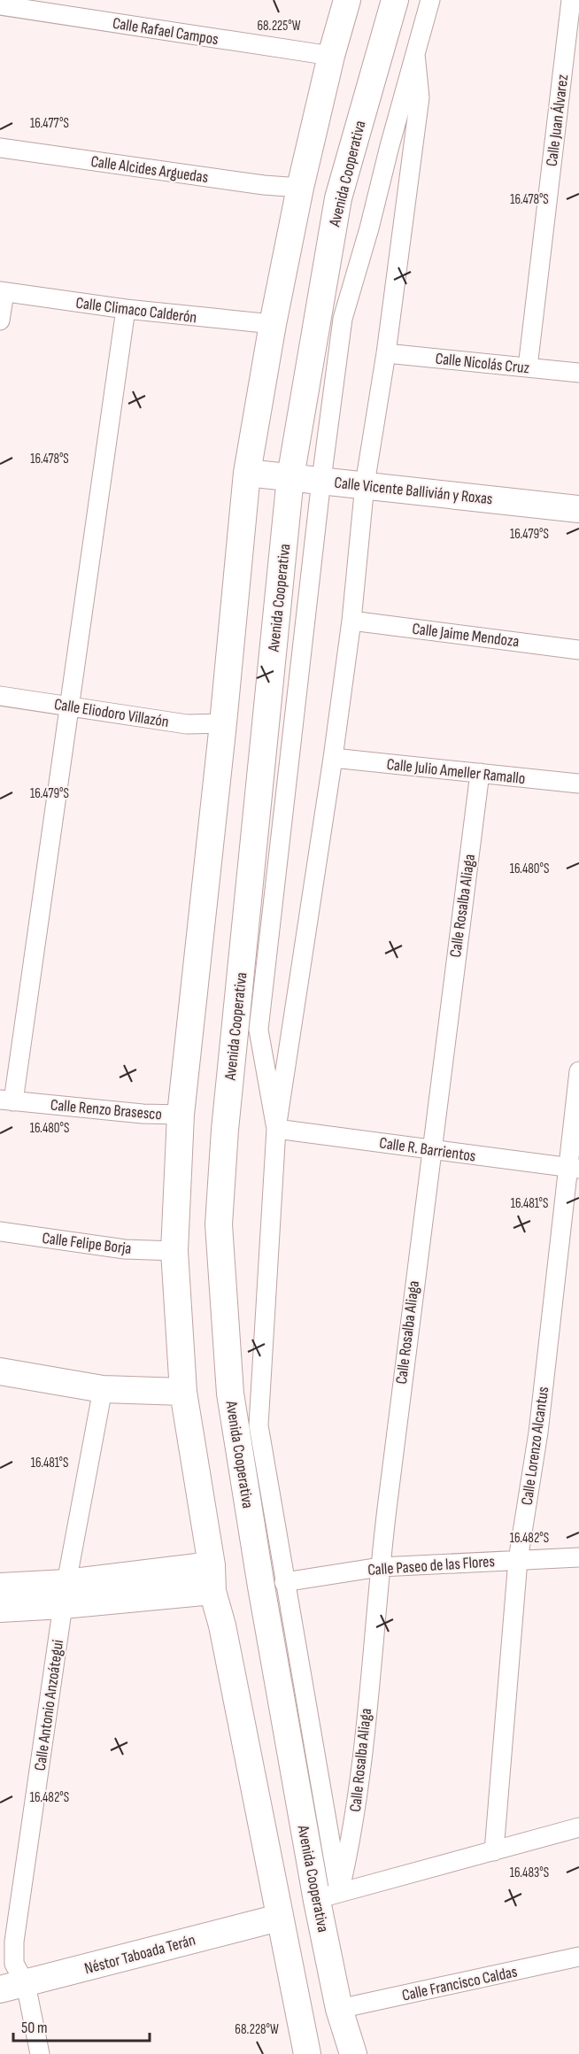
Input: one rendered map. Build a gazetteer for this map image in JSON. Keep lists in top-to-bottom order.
{
  "streets": {
    "street": [
      "Calle Rafael Campos",
      "Calle Juan Álvarez",
      "Calle Alcides Arguedas",
      "Avenida Cooperativa",
      "Calle Climaco Calderón",
      "Calle Nicolás Cruz",
      "Calle Vicente Ballivián y Roxas",
      "Calle Jaime Mendoza",
      "Calle Eliodoro Villazón",
      "Calle Julio Ameller Ramallo",
      "Calle Rosalba Aliaga",
      "Calle Renzo Brasesco",
      "Calle R. Barrientos",
      "Calle Felipe Borja",
      "Calle Lorenzo Alcantus",
      "Calle Paseo de las Flores",
      "Calle Antonio Anzoátegui",
      "Néstor Taboada Terán",
      "Calle Francisco Caldas"
    ]
  },
  "crossings": [
    ["Calle Juan Álvarez", "Calle Nicolás Cruz"],
    ["Avenida Cooperativa", "Calle Vicente Ballivián y Roxas"],
    ["Avenida Cooperativa", "Calle Rosalba Aliaga"],
    ["Avenida Cooperativa", "Calle Francisco Caldas"],
    ["Calle Julio Ameller Ramallo", "Calle Rosalba Aliaga"],
    ["Calle Rosalba Aliaga", "Calle R. Barrientos"],
    ["Calle Rosalba Aliaga", "Calle Paseo de las Flores"],
    ["Calle R. Barrientos", "Calle Lorenzo Alcantus"],
    ["Calle Lorenzo Alcantus", "Calle Paseo de las Flores"],
    ["Calle Antonio Anzoátegui", "Néstor Taboada Terán"]
  ],
  "scale_bar": "50 m",
  "coordinates": [
    "68.225°W",
    "16.477°S",
    "16.478°S",
    "16.479°S",
    "16.480°S",
    "16.481°S",
    "16.482°S",
    "16.483°S",
    "68.228°W"
  ]
}
